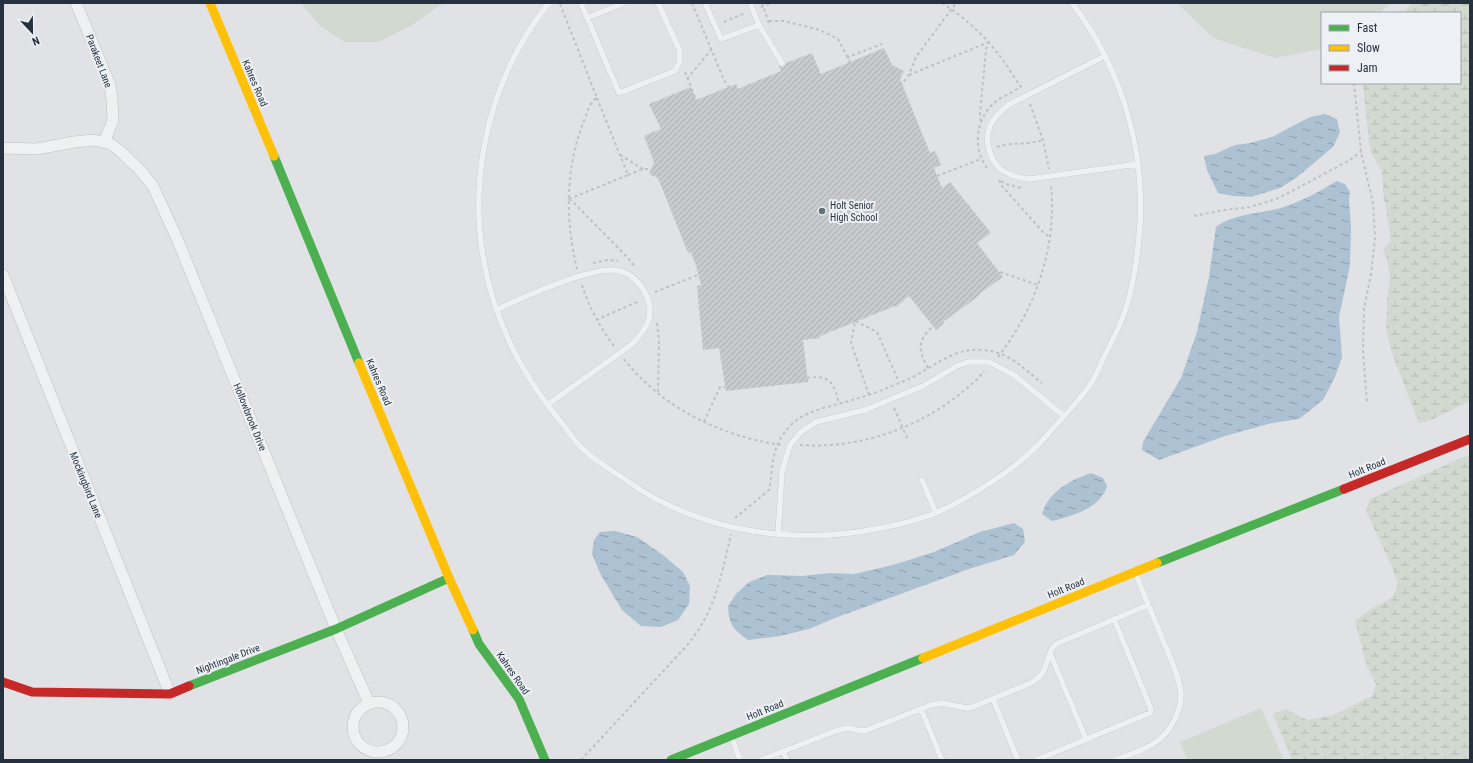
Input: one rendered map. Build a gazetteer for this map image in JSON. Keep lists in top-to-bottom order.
{
  "streets": {
    "street": [
      "Parakeet Lane",
      "Kahres Road",
      "Hollowbrook Drive",
      "Holt Road",
      "Mockingbird Lane",
      "Nightingale Drive"
    ]
  },
  "crossings": [
    ["Parakeet Lane", "Hollowbrook Drive"],
    ["Kahres Road", "Nightingale Drive"],
    ["Hollowbrook Drive", "Nightingale Drive"],
    ["Mockingbird Lane", "Nightingale Drive"]
  ],
  "places": ["Holt Senior High School"],
  "legend": ["Fast", "Slow", "Jam"],
  "north": "bottom"
}
